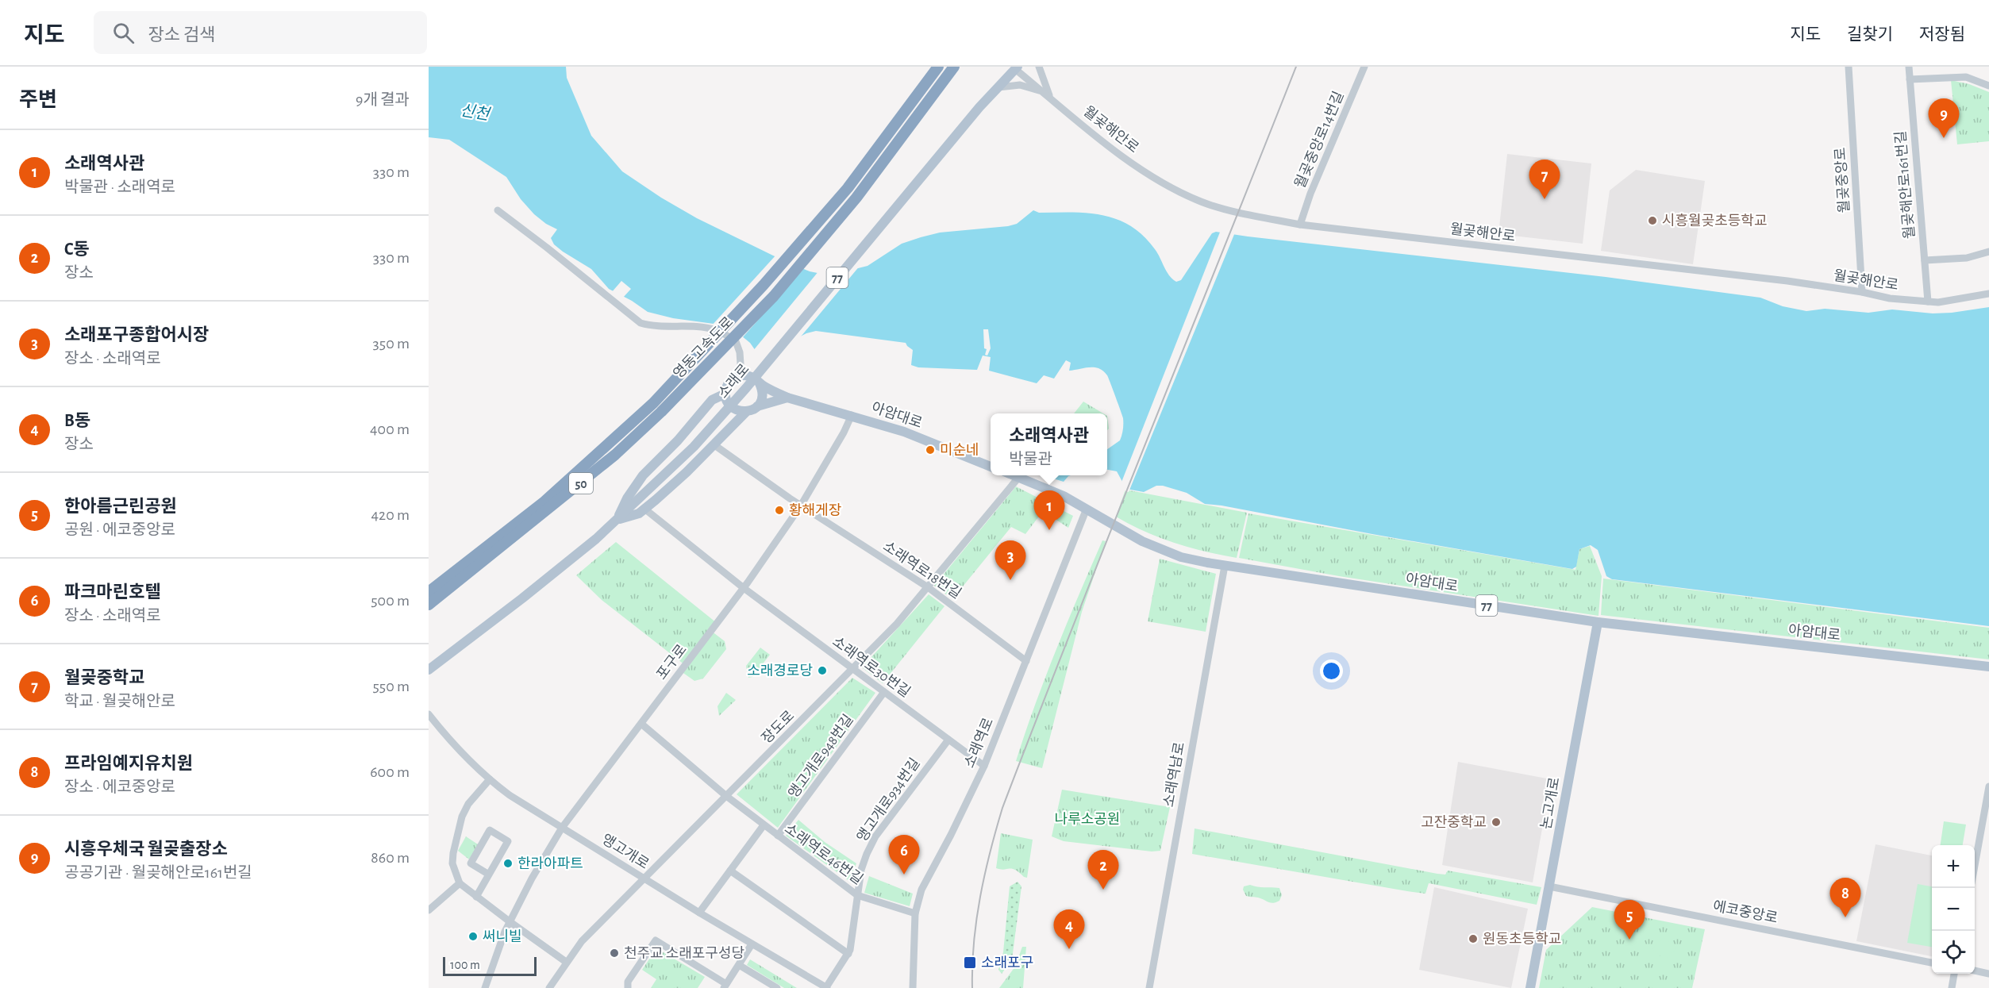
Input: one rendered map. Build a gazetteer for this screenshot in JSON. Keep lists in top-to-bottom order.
{
  "streets": {
    "highway": ["영동고속도로", "50"],
    "main road": [
      "77",
      "소래로",
      "아암대로",
      "논고개로"
    ],
    "street": [
      "월곶해안로",
      "월곶중앙로14번길",
      "월곶중앙로",
      "월곶해안로161번길",
      "소래역로18번길",
      "포구로",
      "소래역로30번길",
      "장도로",
      "소래역로",
      "앵고개로948번길",
      "소래역남로",
      "앵고개로934번길",
      "앵고개로",
      "소래역로46번길",
      "에코중앙로"
    ]
  },
  "crossings": [
    ["월곶해안로", "월곶중앙로14번길"],
    ["월곶해안로", "월곶중앙로"],
    ["월곶해안로", "월곶해안로161번길"],
    ["월곶해안로", "소래로"],
    ["아암대로", "포구로"],
    ["아암대로", "장도로"],
    ["아암대로", "소래역로"],
    ["아암대로", "소래역남로"],
    ["아암대로", "논고개로"],
    ["소래역로18번길", "포구로"],
    ["소래역로18번길", "장도로"],
    ["소래역로18번길", "소래역로"],
    ["포구로", "소래역로30번길"],
    ["포구로", "앵고개로"],
    ["포구로", "소래역로46번길"],
    ["소래역로30번길", "장도로"],
    ["소래역로30번길", "소래역로"],
    ["소래역로30번길", "앵고개로948번길"],
    ["소래역로30번길", "앵고개로934번길"],
    ["장도로", "앵고개로"],
    ["장도로", "소래역로46번길"],
    ["소래역로", "소래역로46번길"],
    ["앵고개로948번길", "소래역로46번길"],
    ["앵고개로934번길", "앵고개로"],
    ["앵고개로934번길", "소래역로46번길"],
    ["논고개로", "에코중앙로"]
  ],
  "water": ["신천"],
  "parks": ["나루소공원"],
  "places": {
    "other": [
      "시흥월곶초등학교",
      "미순네",
      "황해게장",
      "소래경로당",
      "고잔중학교",
      "한라아파트",
      "써니빌",
      "원동초등학교",
      "천주교 소래포구성당"
    ],
    "transit": ["소래포구"]
  },
  "scale_bar": "100 m",
  "page": {
    "header": "지도",
    "search": "장소 검색",
    "nav": ["지도", "길찾기", "저장됨"],
    "heading": ["주변", "9개 결과"],
    "pins": [
      "9",
      "7",
      "1",
      "3",
      "6",
      "2",
      "8",
      "5",
      "4"
    ],
    "list": [
      {
        "mark": "1",
        "name": "소래역사관",
        "note": "박물관 · 소래역로",
        "value": "330 m"
      },
      {
        "mark": "2",
        "name": "C동",
        "note": "장소",
        "value": "330 m"
      },
      {
        "mark": "3",
        "name": "소래포구종합어시장",
        "note": "장소 · 소래역로",
        "value": "350 m"
      },
      {
        "mark": "4",
        "name": "B동",
        "note": "장소",
        "value": "400 m"
      },
      {
        "mark": "5",
        "name": "한아름근린공원",
        "note": "공원 · 에코중앙로",
        "value": "420 m"
      },
      {
        "mark": "6",
        "name": "파크마린호텔",
        "note": "장소 · 소래역로",
        "value": "500 m"
      },
      {
        "mark": "7",
        "name": "월곶중학교",
        "note": "학교 · 월곶해안로",
        "value": "550 m"
      },
      {
        "mark": "8",
        "name": "프라임예지유치원",
        "note": "장소 · 에코중앙로",
        "value": "600 m"
      },
      {
        "mark": "9",
        "name": "시흥우체국 월곶출장소",
        "note": "공공기관 · 월곶해안로161번길",
        "value": "860 m"
      }
    ],
    "popup": ["소래역사관", "박물관"],
    "map_buttons": ["+", "−"],
    "scale": "100 m"
  }
}
